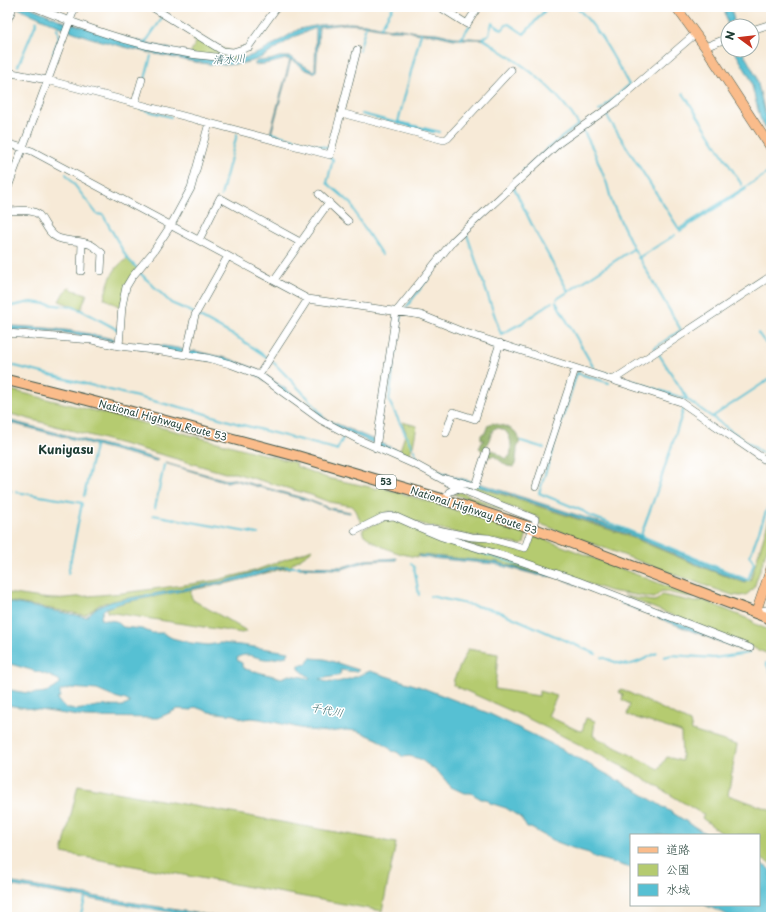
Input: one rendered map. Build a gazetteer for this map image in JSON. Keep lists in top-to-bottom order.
{
  "streets": {
    "highway": ["National Highway Route 53", "53"]
  },
  "districts": ["Kuniyasu"],
  "water": ["清水川", "千代川"],
  "legend": ["道路", "公園", "水域"],
  "north": "left"
}
